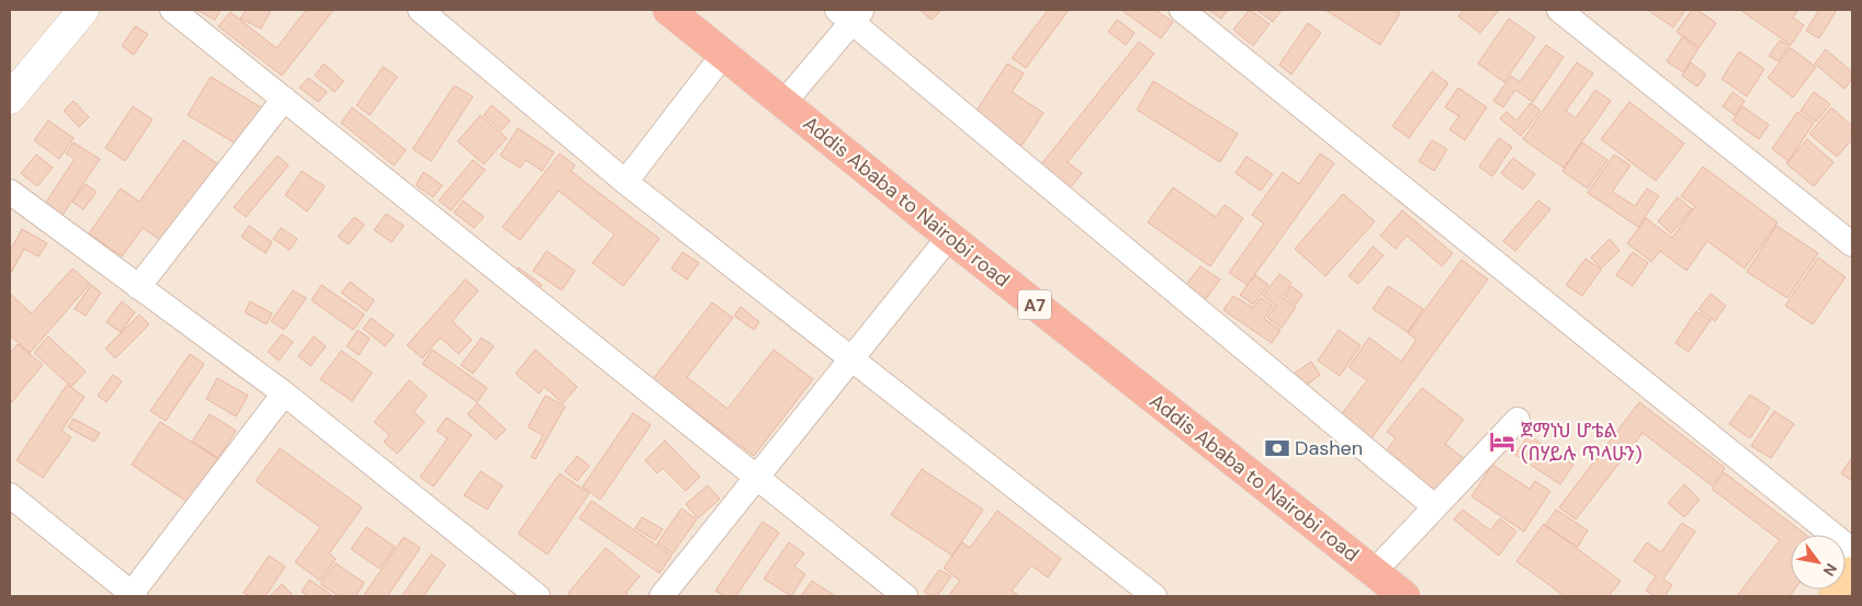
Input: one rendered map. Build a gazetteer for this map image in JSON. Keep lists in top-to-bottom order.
{
  "streets": {
    "highway": ["Addis Ababa to Nairobi road", "A7"]
  },
  "places": {
    "hotel": ["ጀማነህ ሆቴል (በሃይሉ ጥላሁን)"],
    "bank": ["Dashen"]
  },
  "north": "bottom right"
}
